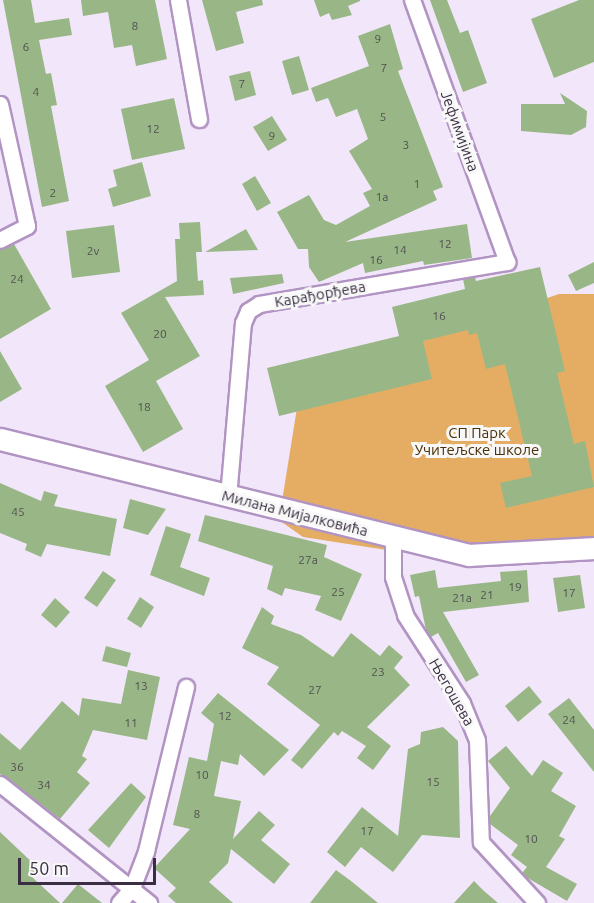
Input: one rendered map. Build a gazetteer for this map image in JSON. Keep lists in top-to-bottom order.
{
  "streets": {
    "street": [
      "Јефимијина",
      "Карађорђева",
      "Милана Мијалковића",
      "Његошева"
    ]
  },
  "crossings": [
    ["Јефимијина", "Карађорђева"],
    ["Карађорђева", "Милана Мијалковића"],
    ["Милана Мијалковића", "Његошева"]
  ],
  "parks": ["СП Парк Учитељске школе"],
  "house_numbers": [
    "8",
    "9",
    "6",
    "7",
    "7",
    "4",
    "5",
    "12",
    "9",
    "3",
    "1",
    "2",
    "1a",
    "12",
    "14",
    "2v",
    "16",
    "24",
    "16",
    "20",
    "18",
    "45",
    "27a",
    "19",
    "25",
    "17",
    "21",
    "21a",
    "23",
    "13",
    "27",
    "12",
    "24",
    "11",
    "36",
    "10",
    "15",
    "34",
    "8",
    "17",
    "10"
  ],
  "scale_bar": "50 m"
}
